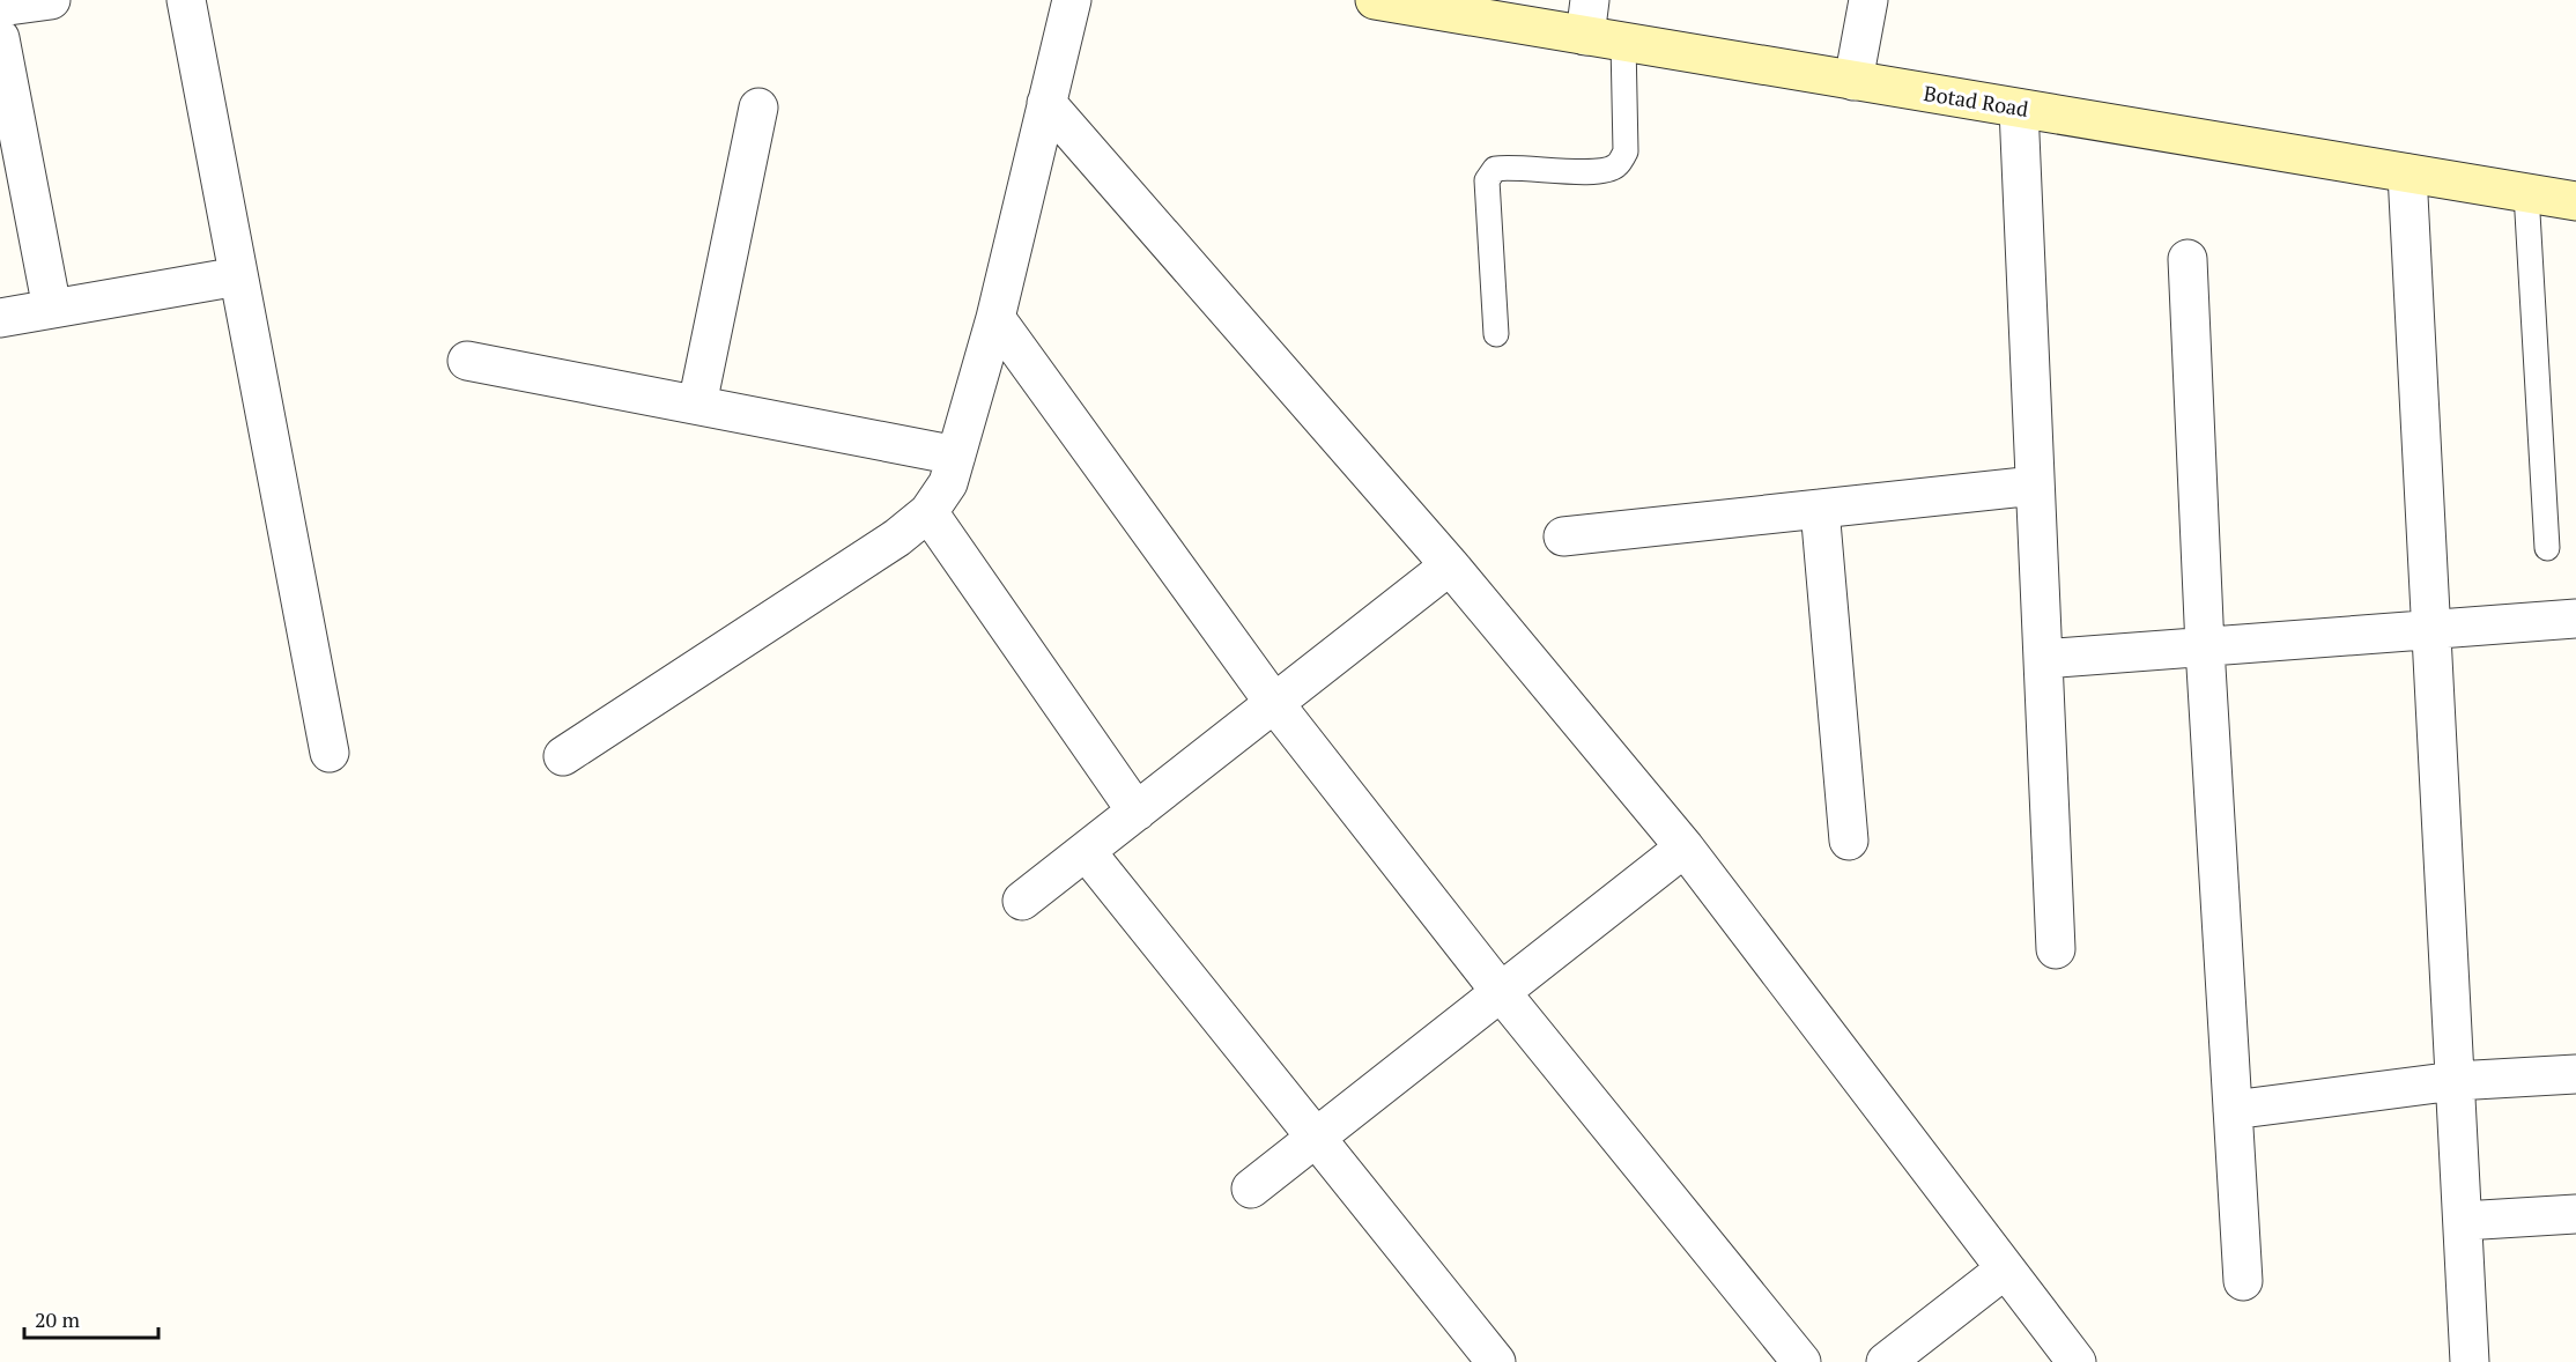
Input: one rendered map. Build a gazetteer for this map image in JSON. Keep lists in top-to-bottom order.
{
  "streets": {
    "main road": ["Botad Road"]
  },
  "scale_bar": "20 m"
}
